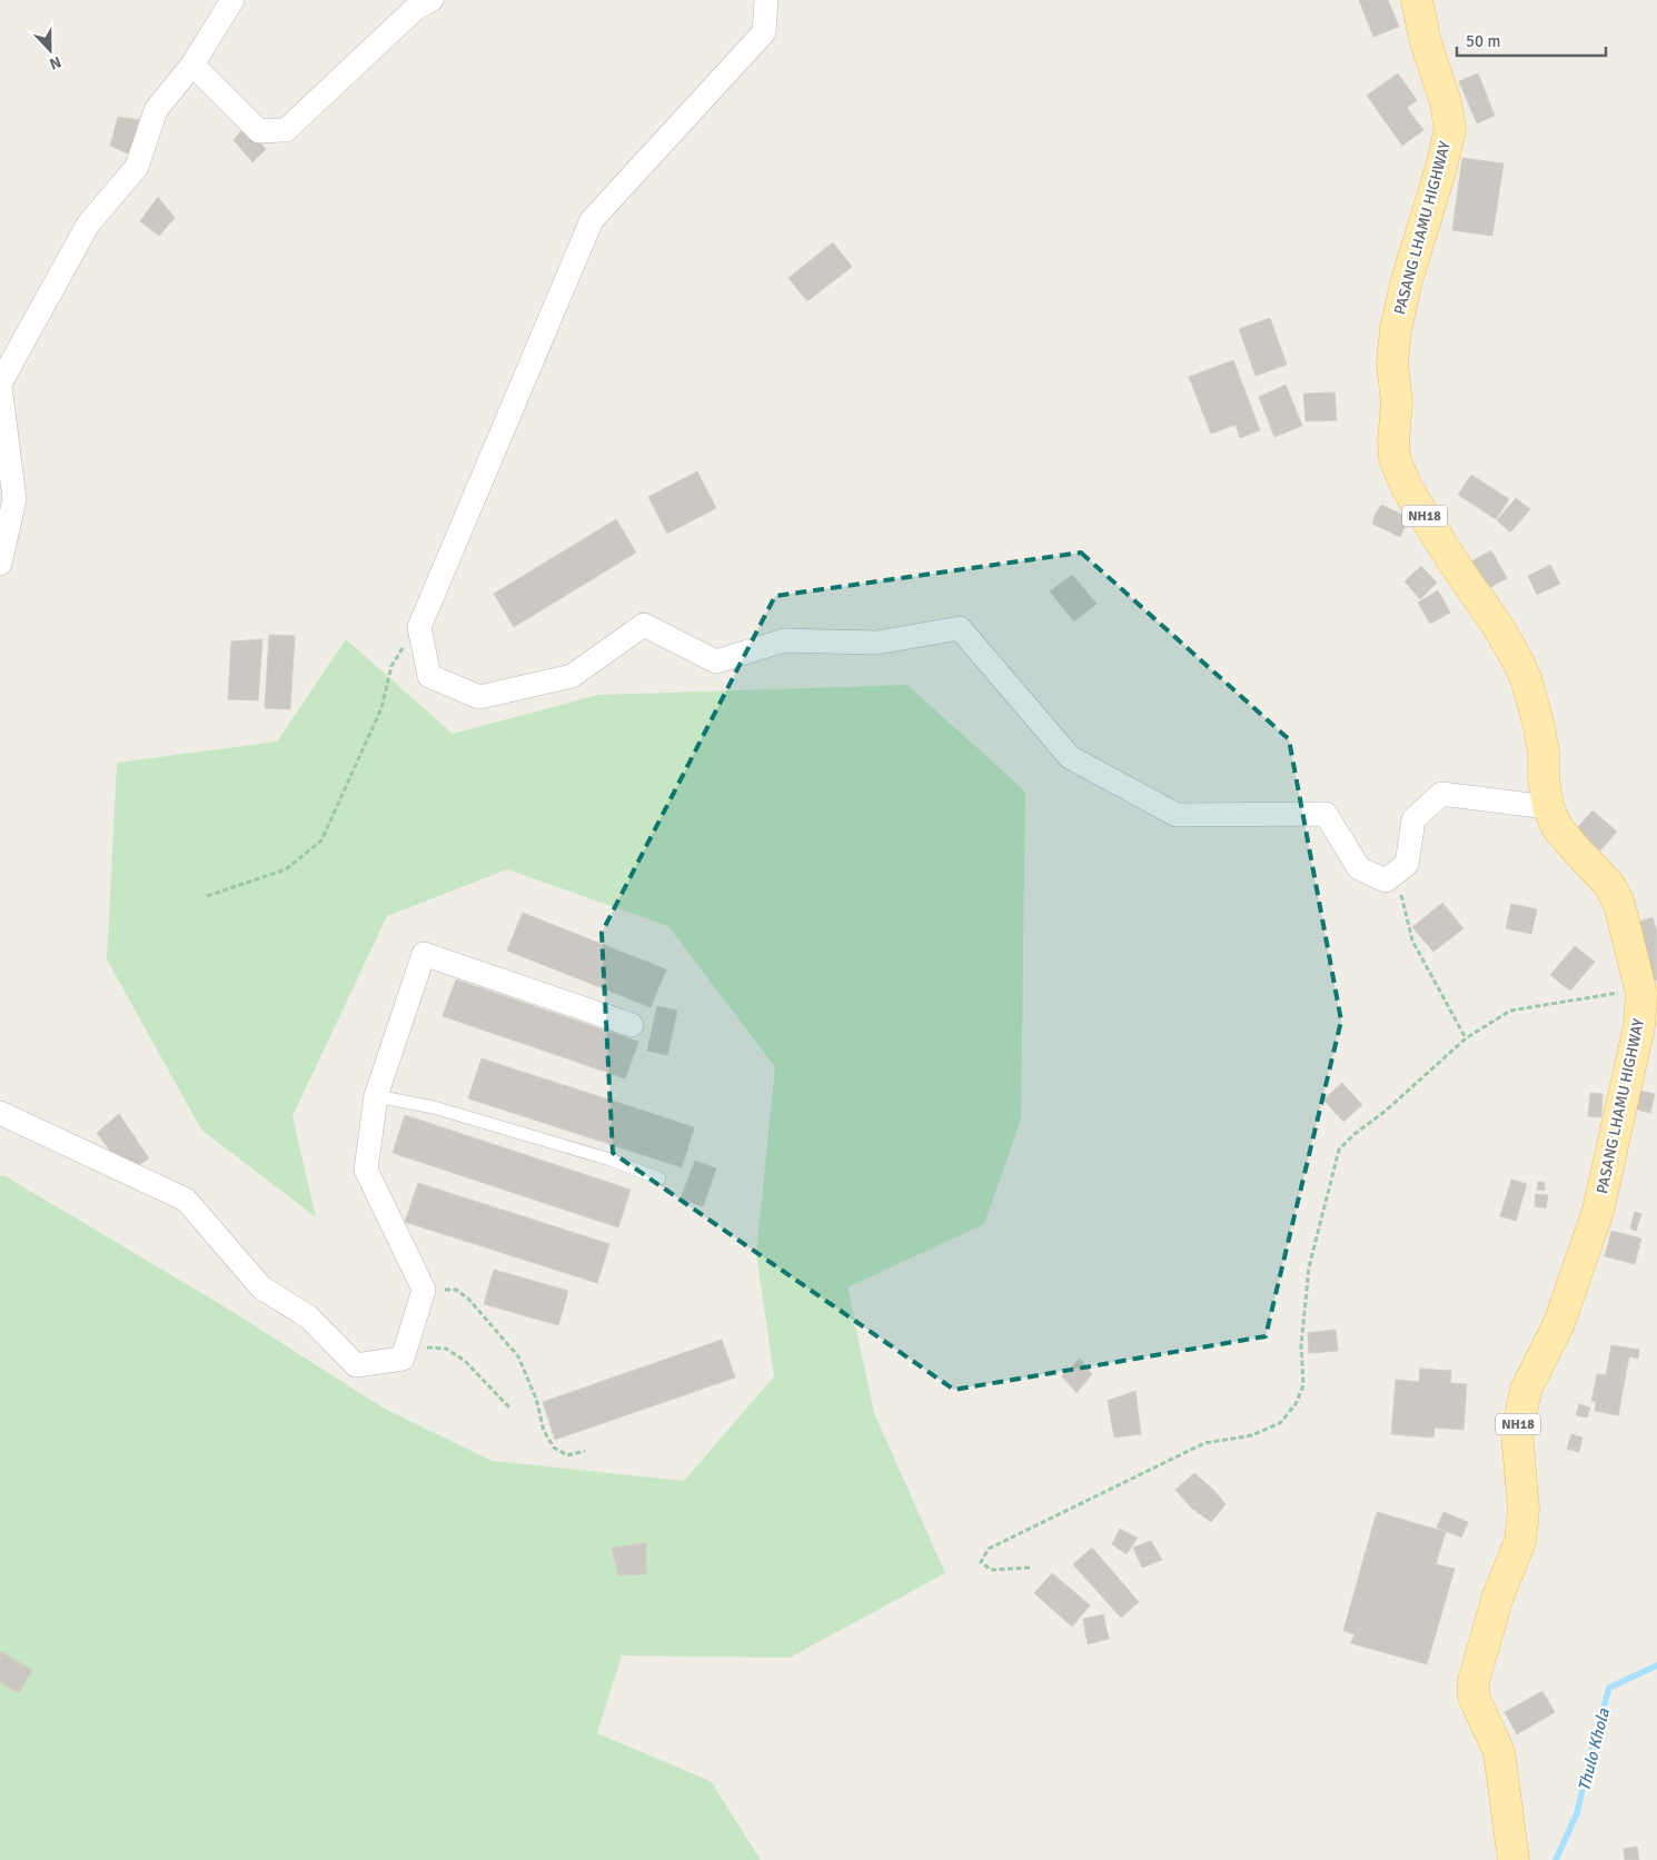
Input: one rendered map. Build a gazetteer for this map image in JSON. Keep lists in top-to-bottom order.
{
  "streets": {
    "main road": ["PASANG LHAMU HIGHWAY", "NH18"]
  },
  "water": ["Thulo Khola"],
  "scale_bar": "50 m",
  "north": "bottom"
}
